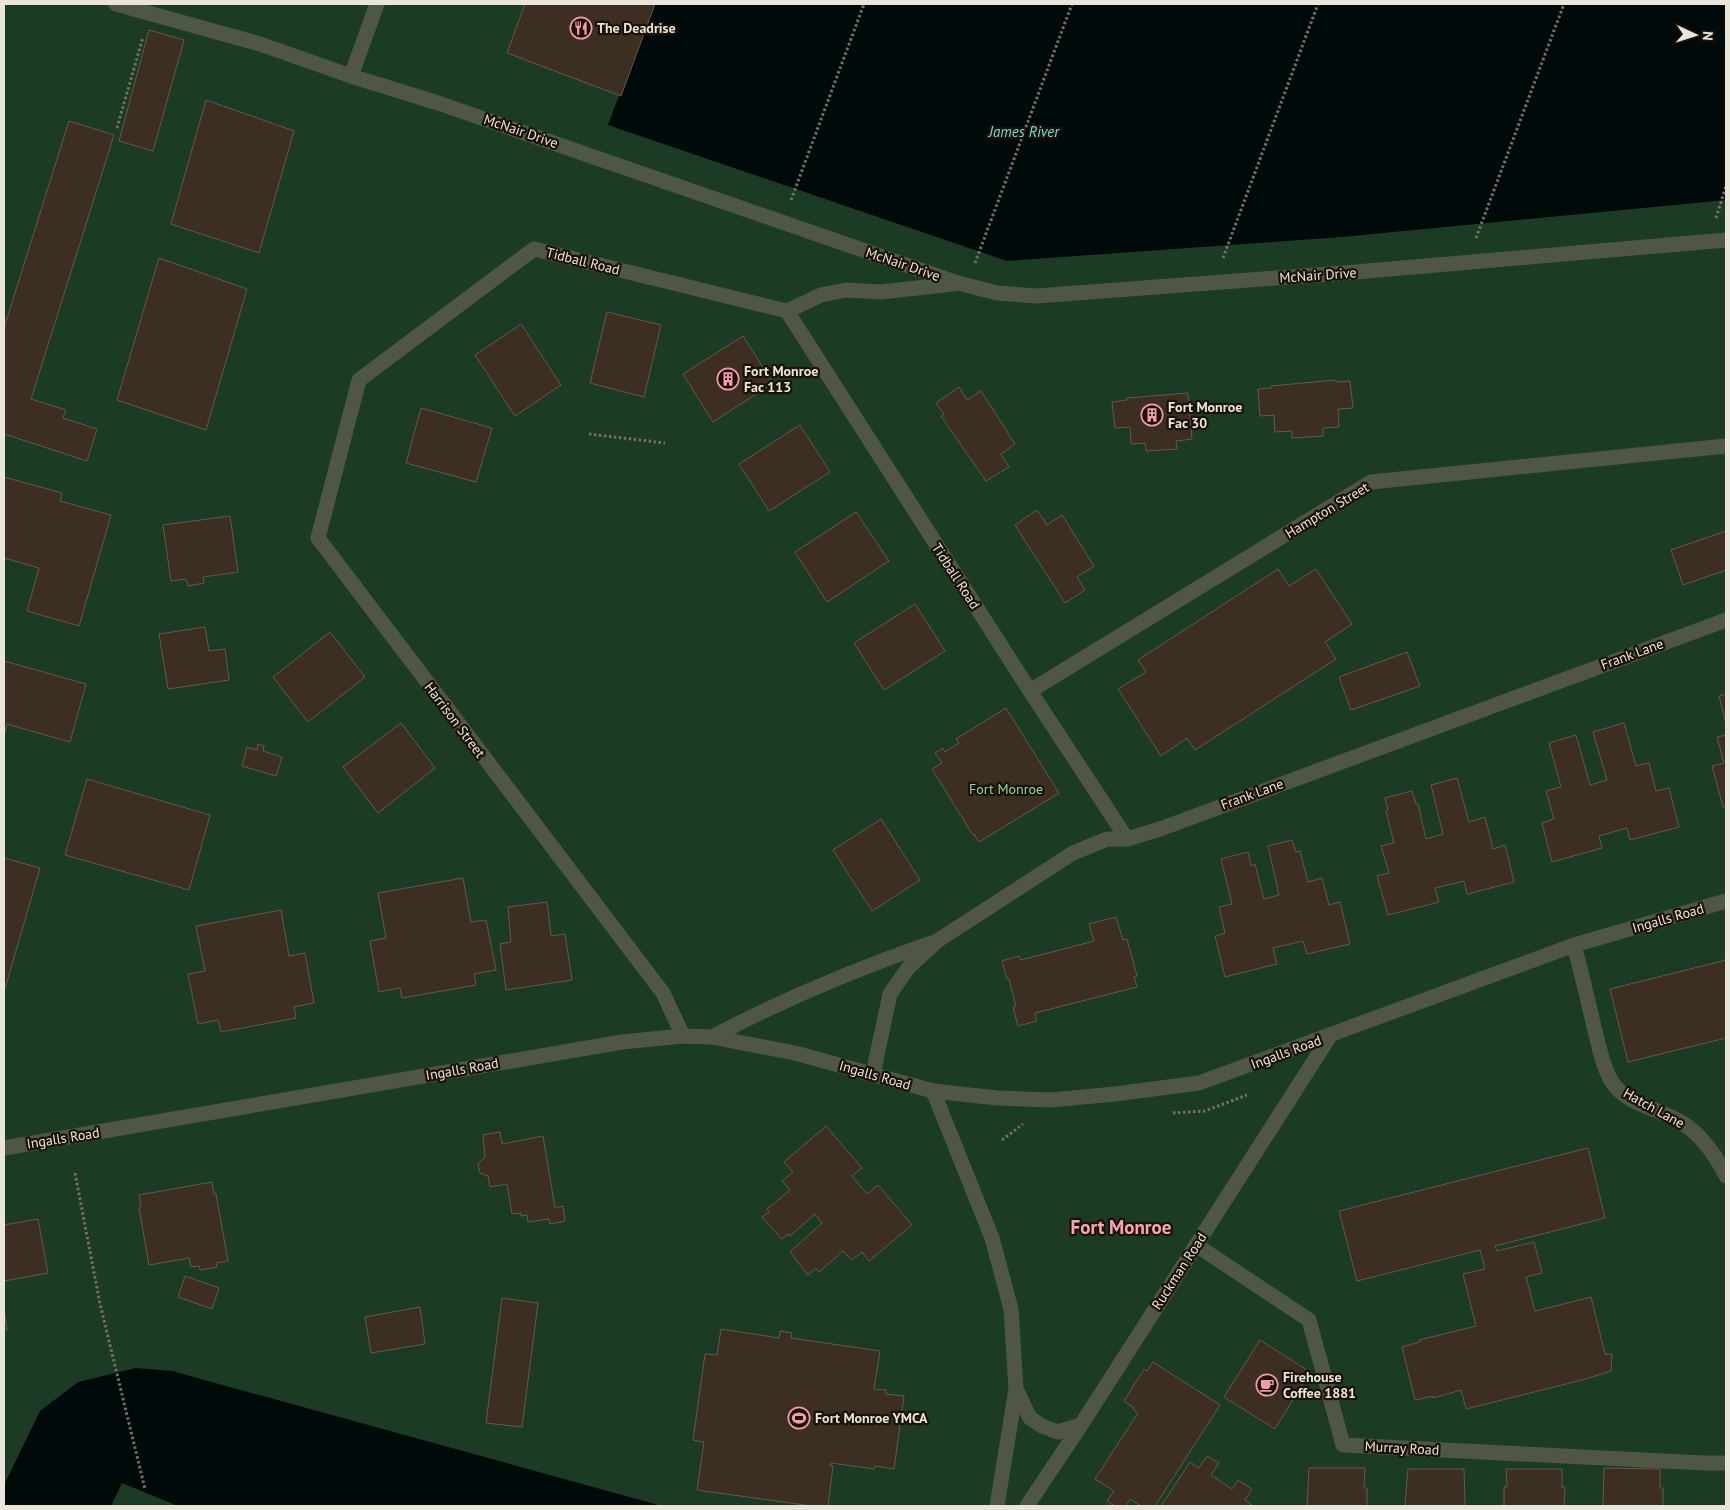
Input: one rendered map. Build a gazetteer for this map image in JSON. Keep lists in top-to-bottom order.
{
  "streets": {
    "street": [
      "McNair Drive",
      "Tidball Road",
      "Hampton Street",
      "Frank Lane",
      "Harrison Street",
      "Ingalls Road",
      "Hatch Lane",
      "Ruckman Road",
      "Murray Road"
    ]
  },
  "crossings": [
    ["Tidball Road", "Hampton Street"],
    ["Tidball Road", "Frank Lane"],
    ["Tidball Road", "Harrison Street"],
    ["Frank Lane", "Ingalls Road"],
    ["Harrison Street", "Ingalls Road"],
    ["Ingalls Road", "Hatch Lane"],
    ["Ingalls Road", "Ruckman Road"],
    ["Ruckman Road", "Murray Road"]
  ],
  "districts": ["Fort Monroe"],
  "water": ["James River"],
  "parks": ["Fort Monroe"],
  "places": {
    "restaurant": ["The Deadrise"],
    "building": ["Fort Monroe Fac 113", "Fort Monroe Fac 30"],
    "cafe": ["Firehouse Coffee 1881"],
    "sports": ["Fort Monroe YMCA"]
  },
  "north": "right"
}
